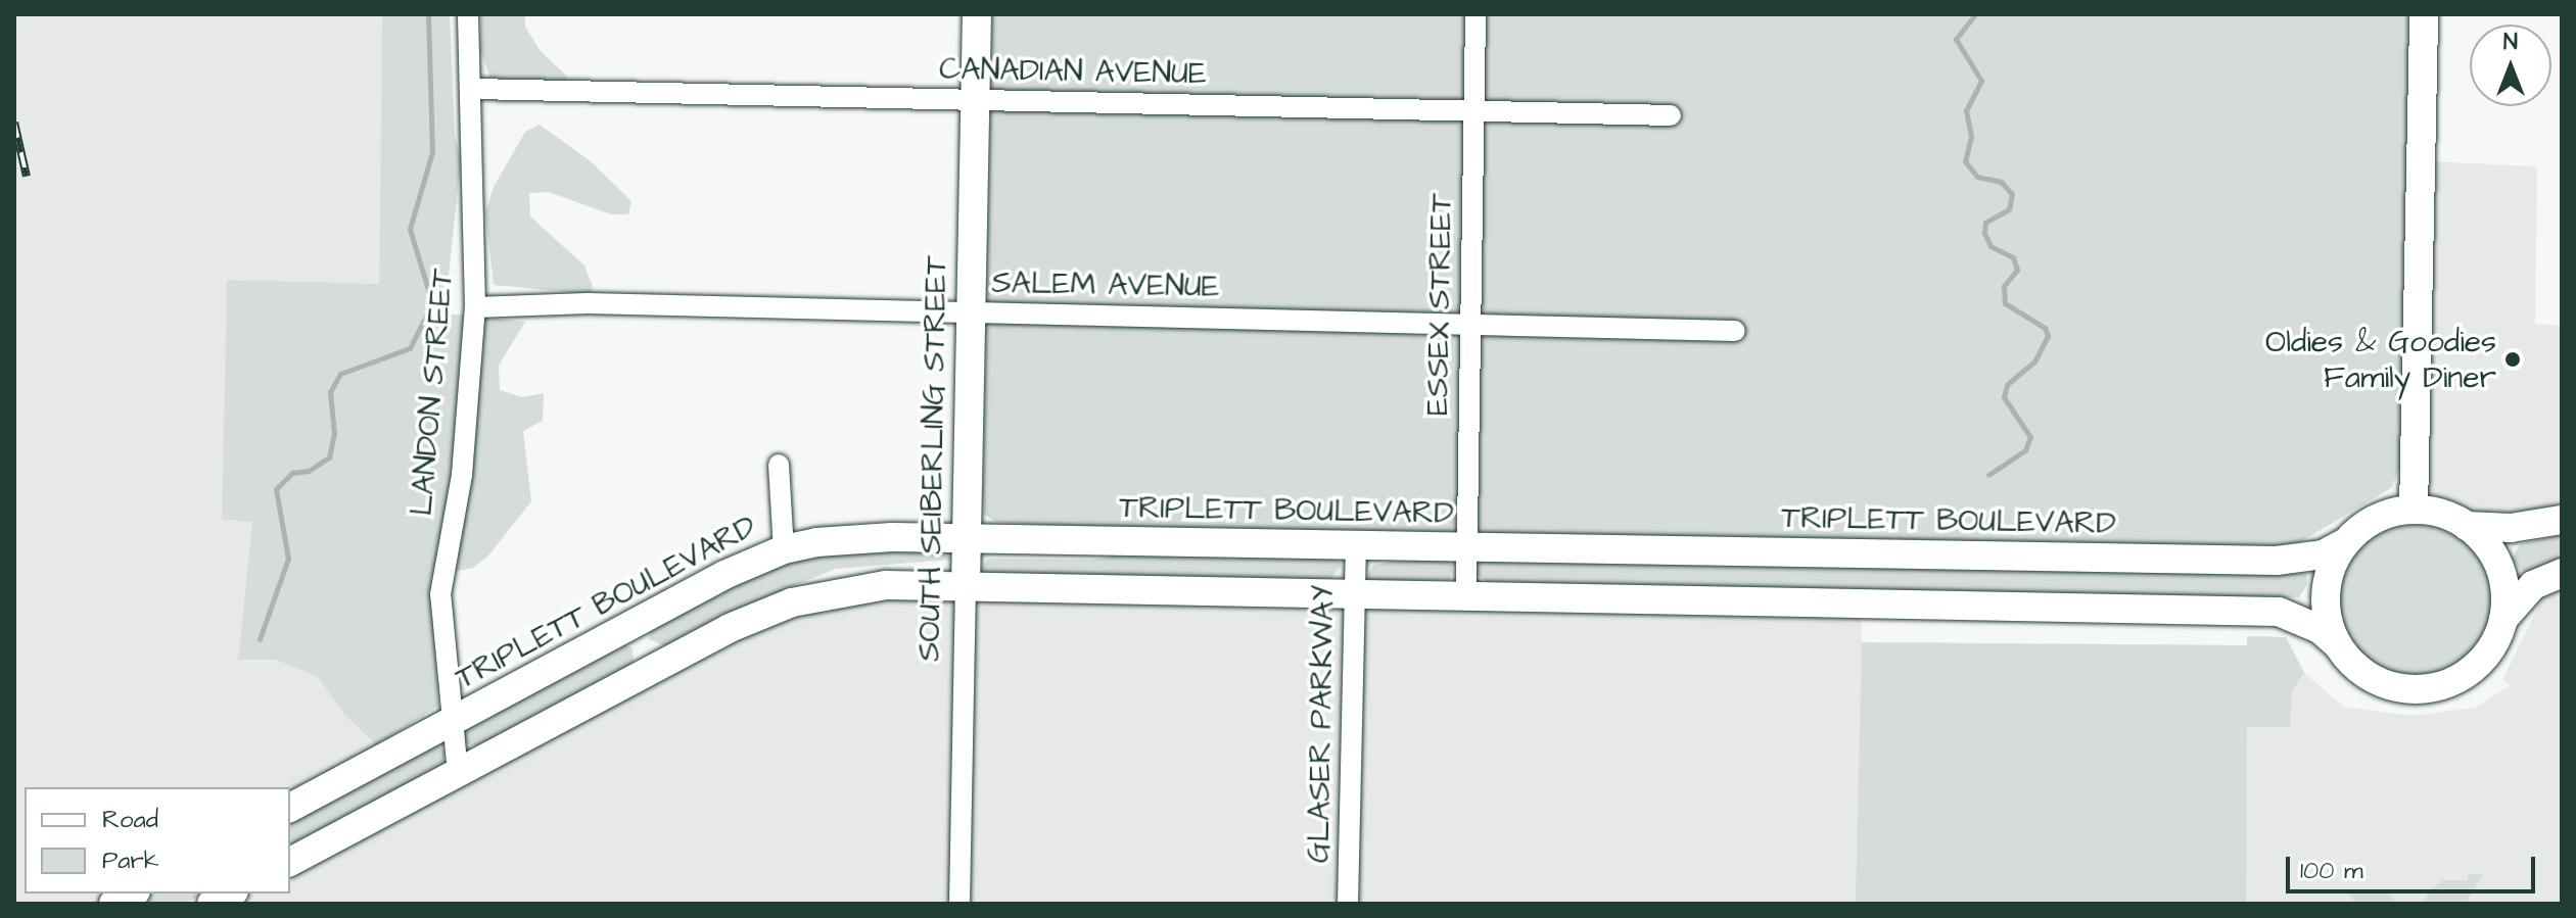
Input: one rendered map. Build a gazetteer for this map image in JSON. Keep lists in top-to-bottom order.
{
  "streets": {
    "main road": ["SOUTH SEIBERLING STREET", "TRIPLETT BOULEVARD"],
    "street": [
      "CANADIAN AVENUE",
      "SALEM AVENUE",
      "ESSEX STREET",
      "LANDON STREET",
      "GLASER PARKWAY"
    ]
  },
  "crossings": [
    ["CANADIAN AVENUE", "ESSEX STREET"],
    ["CANADIAN AVENUE", "LANDON STREET"],
    ["CANADIAN AVENUE", "SOUTH SEIBERLING STREET"],
    ["SALEM AVENUE", "ESSEX STREET"],
    ["SALEM AVENUE", "LANDON STREET"],
    ["SALEM AVENUE", "SOUTH SEIBERLING STREET"],
    ["ESSEX STREET", "TRIPLETT BOULEVARD"],
    ["LANDON STREET", "TRIPLETT BOULEVARD"],
    ["SOUTH SEIBERLING STREET", "TRIPLETT BOULEVARD"],
    ["TRIPLETT BOULEVARD", "GLASER PARKWAY"]
  ],
  "places": ["Oldies & Goodies Family Diner"],
  "legend": ["Road", "Park"],
  "scale_bar": "100 m",
  "north": "top"
}
